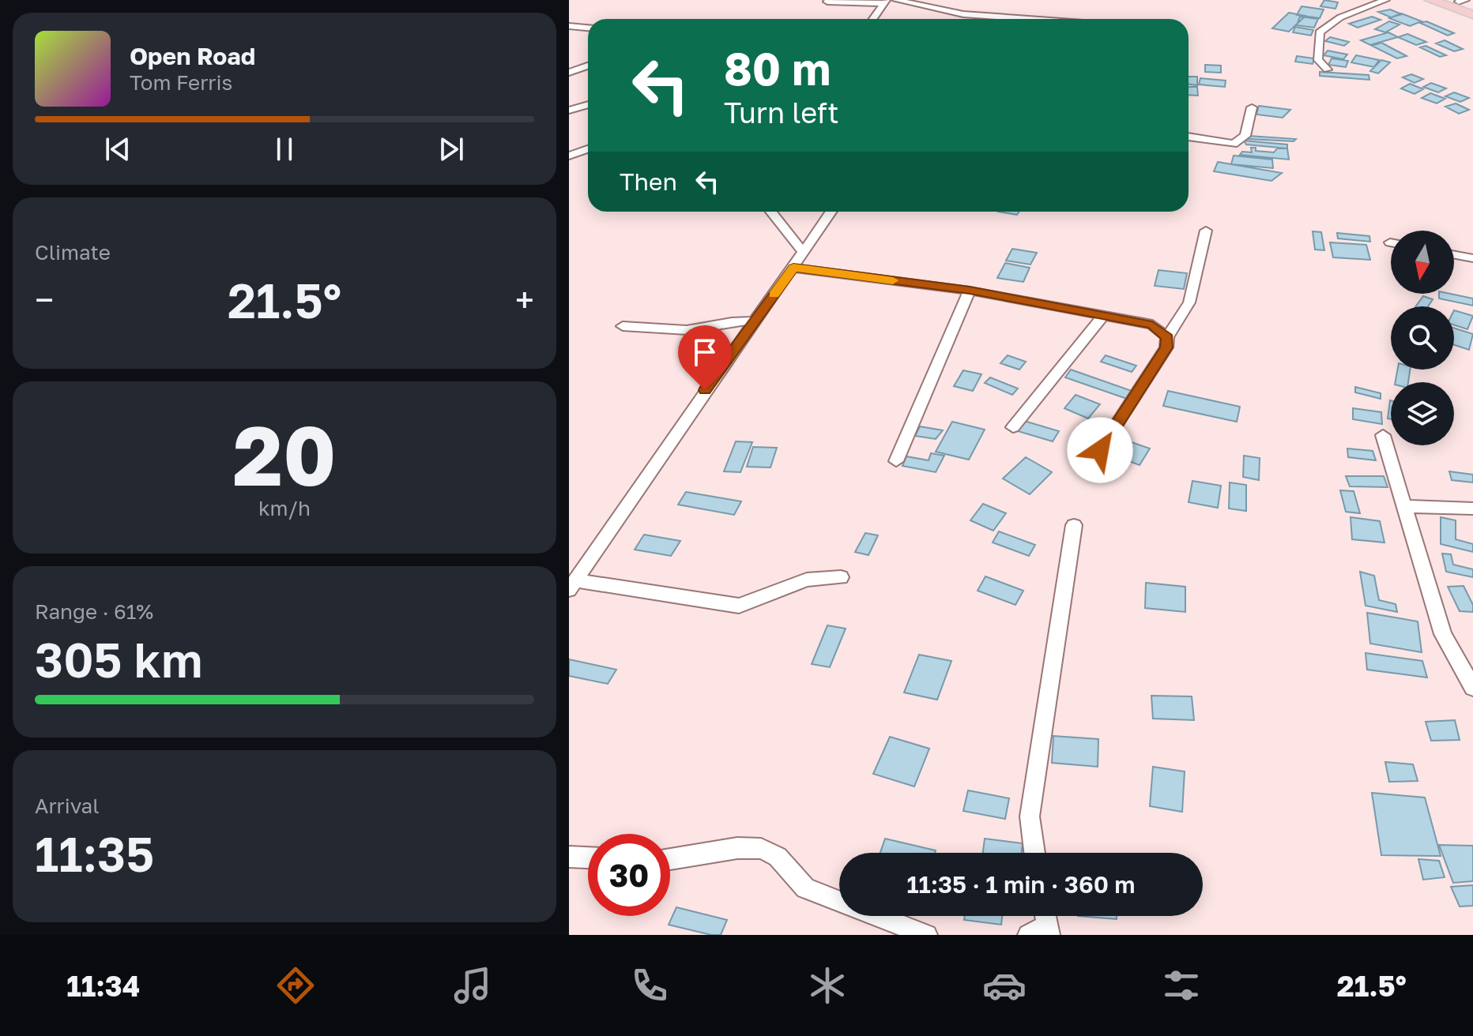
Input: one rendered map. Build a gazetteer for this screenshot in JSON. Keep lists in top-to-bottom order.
{
  "north": "bottom",
  "page": {
    "turn": ["80 m", "Turn left"],
    "song": ["Open Road", "Tom Ferris"],
    "then": "Then",
    "tile": [
      "Climate",
      ["20", "km/h"],
      ["Range · 61%", "305 km"],
      ["Arrival", "11:35"]
    ],
    "heat": ["−", "21.5°", "+"],
    "limit": "30",
    "trip": "11:35 · 1 min · 360 m",
    "tabs": ["11:34", "21.5°"]
  }
}
